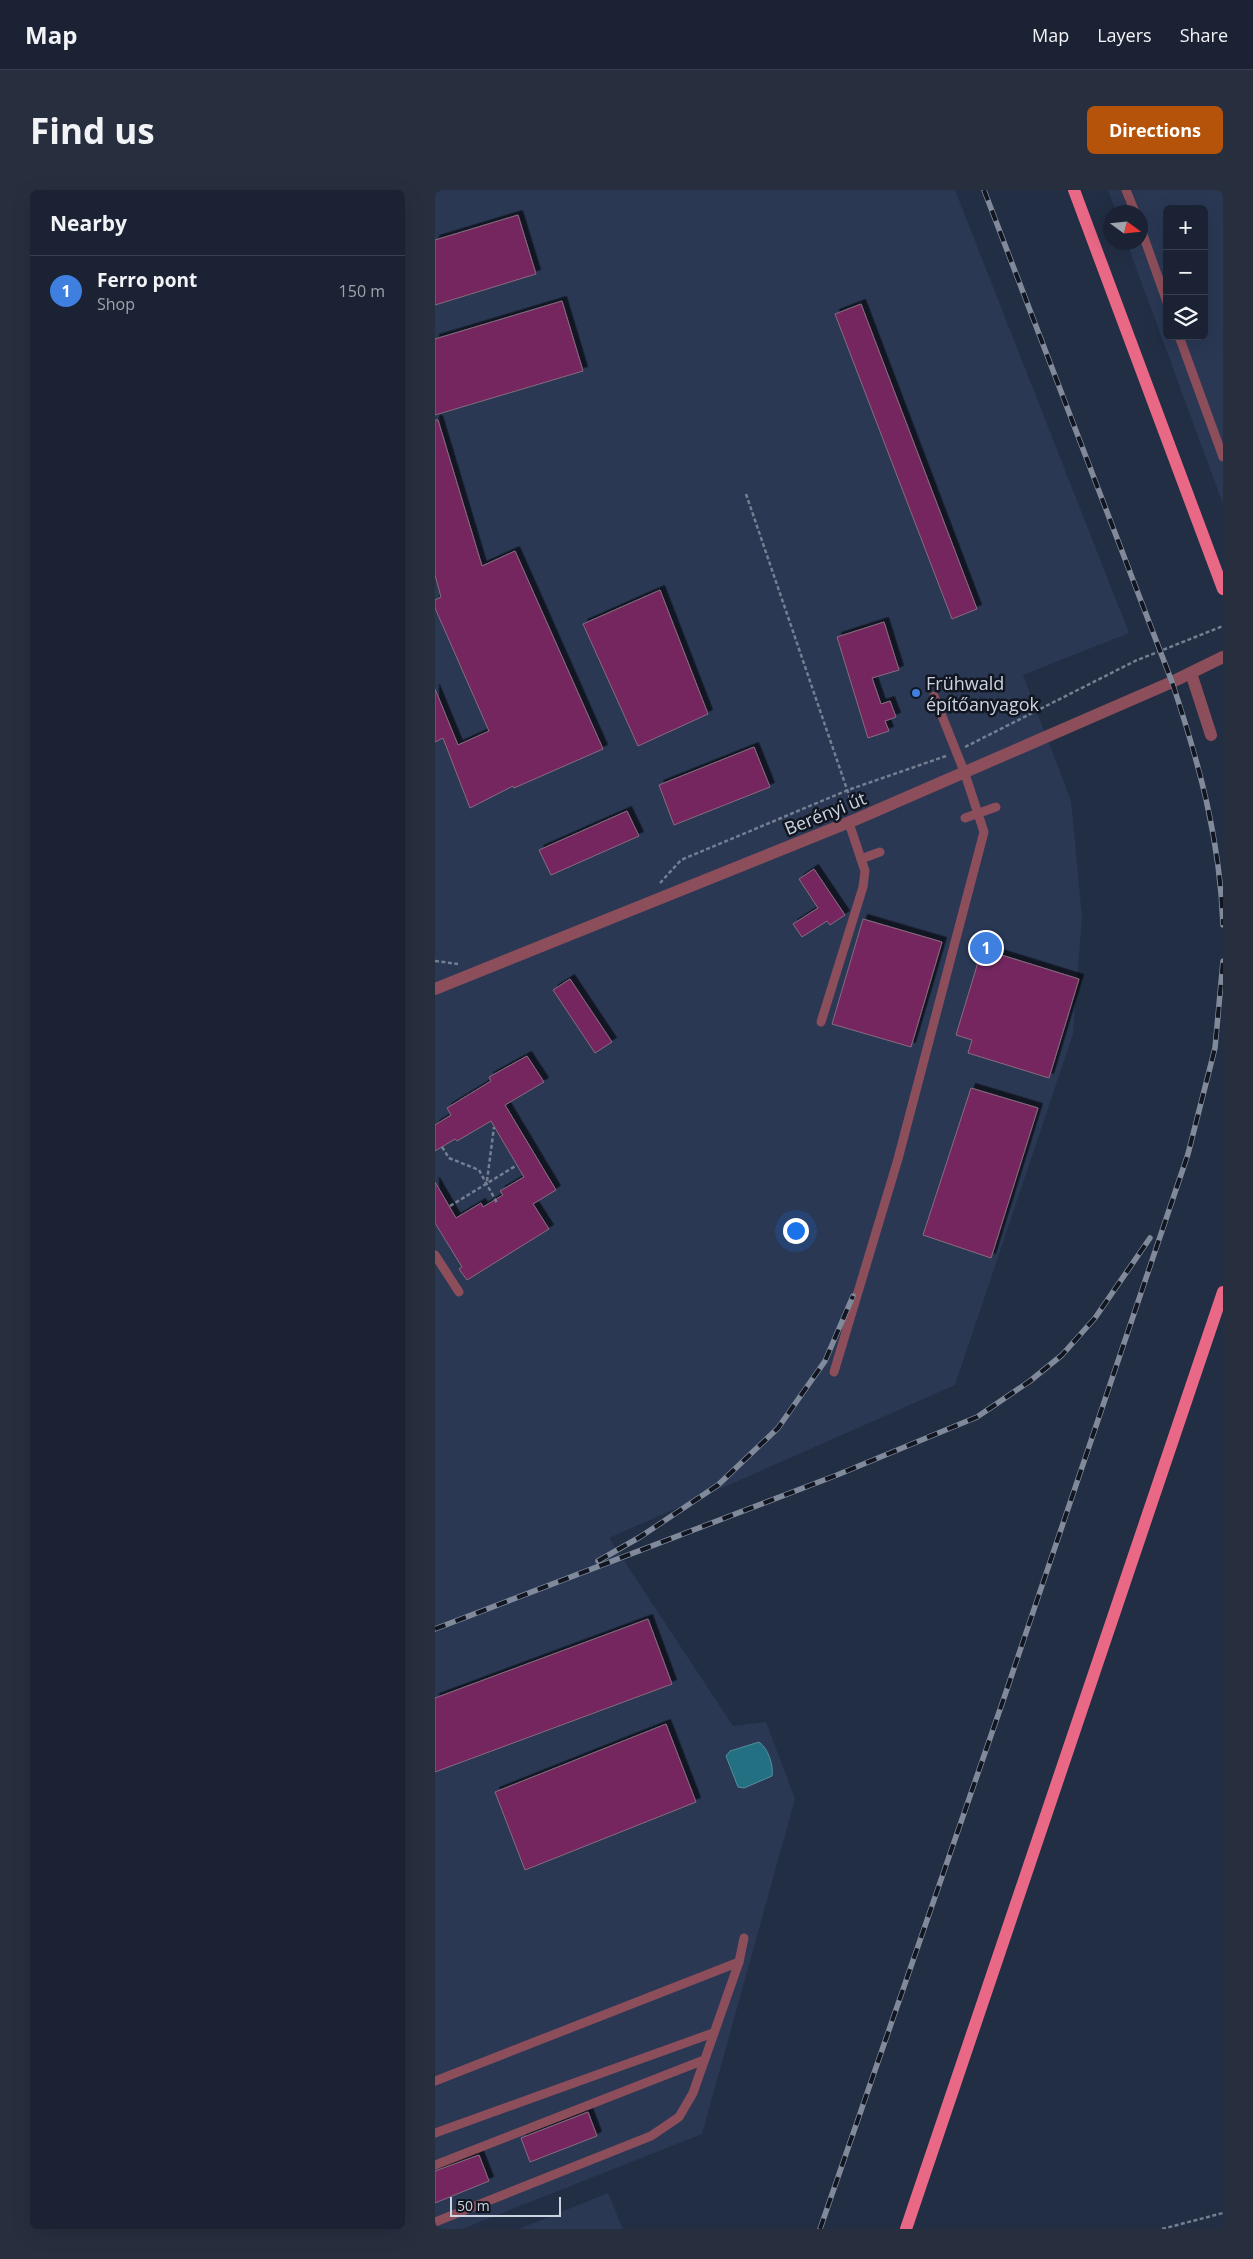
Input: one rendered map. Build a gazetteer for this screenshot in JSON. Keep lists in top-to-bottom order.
{
  "streets": {
    "street": ["Berényi út"]
  },
  "places": ["Frühwald építőanyagok"],
  "scale_bar": "50 m",
  "north": "right",
  "page": {
    "header": "Map",
    "nav": ["Map", "Layers", "Share"],
    "buttons": "Directions",
    "title": "Find us",
    "heading": "Nearby",
    "map_buttons": ["+", "−"],
    "list": [
      {
        "mark": "1",
        "name": "Ferro pont",
        "note": "Shop",
        "value": "150 m"
      }
    ],
    "pins": "1",
    "scale": "50 m"
  }
}
